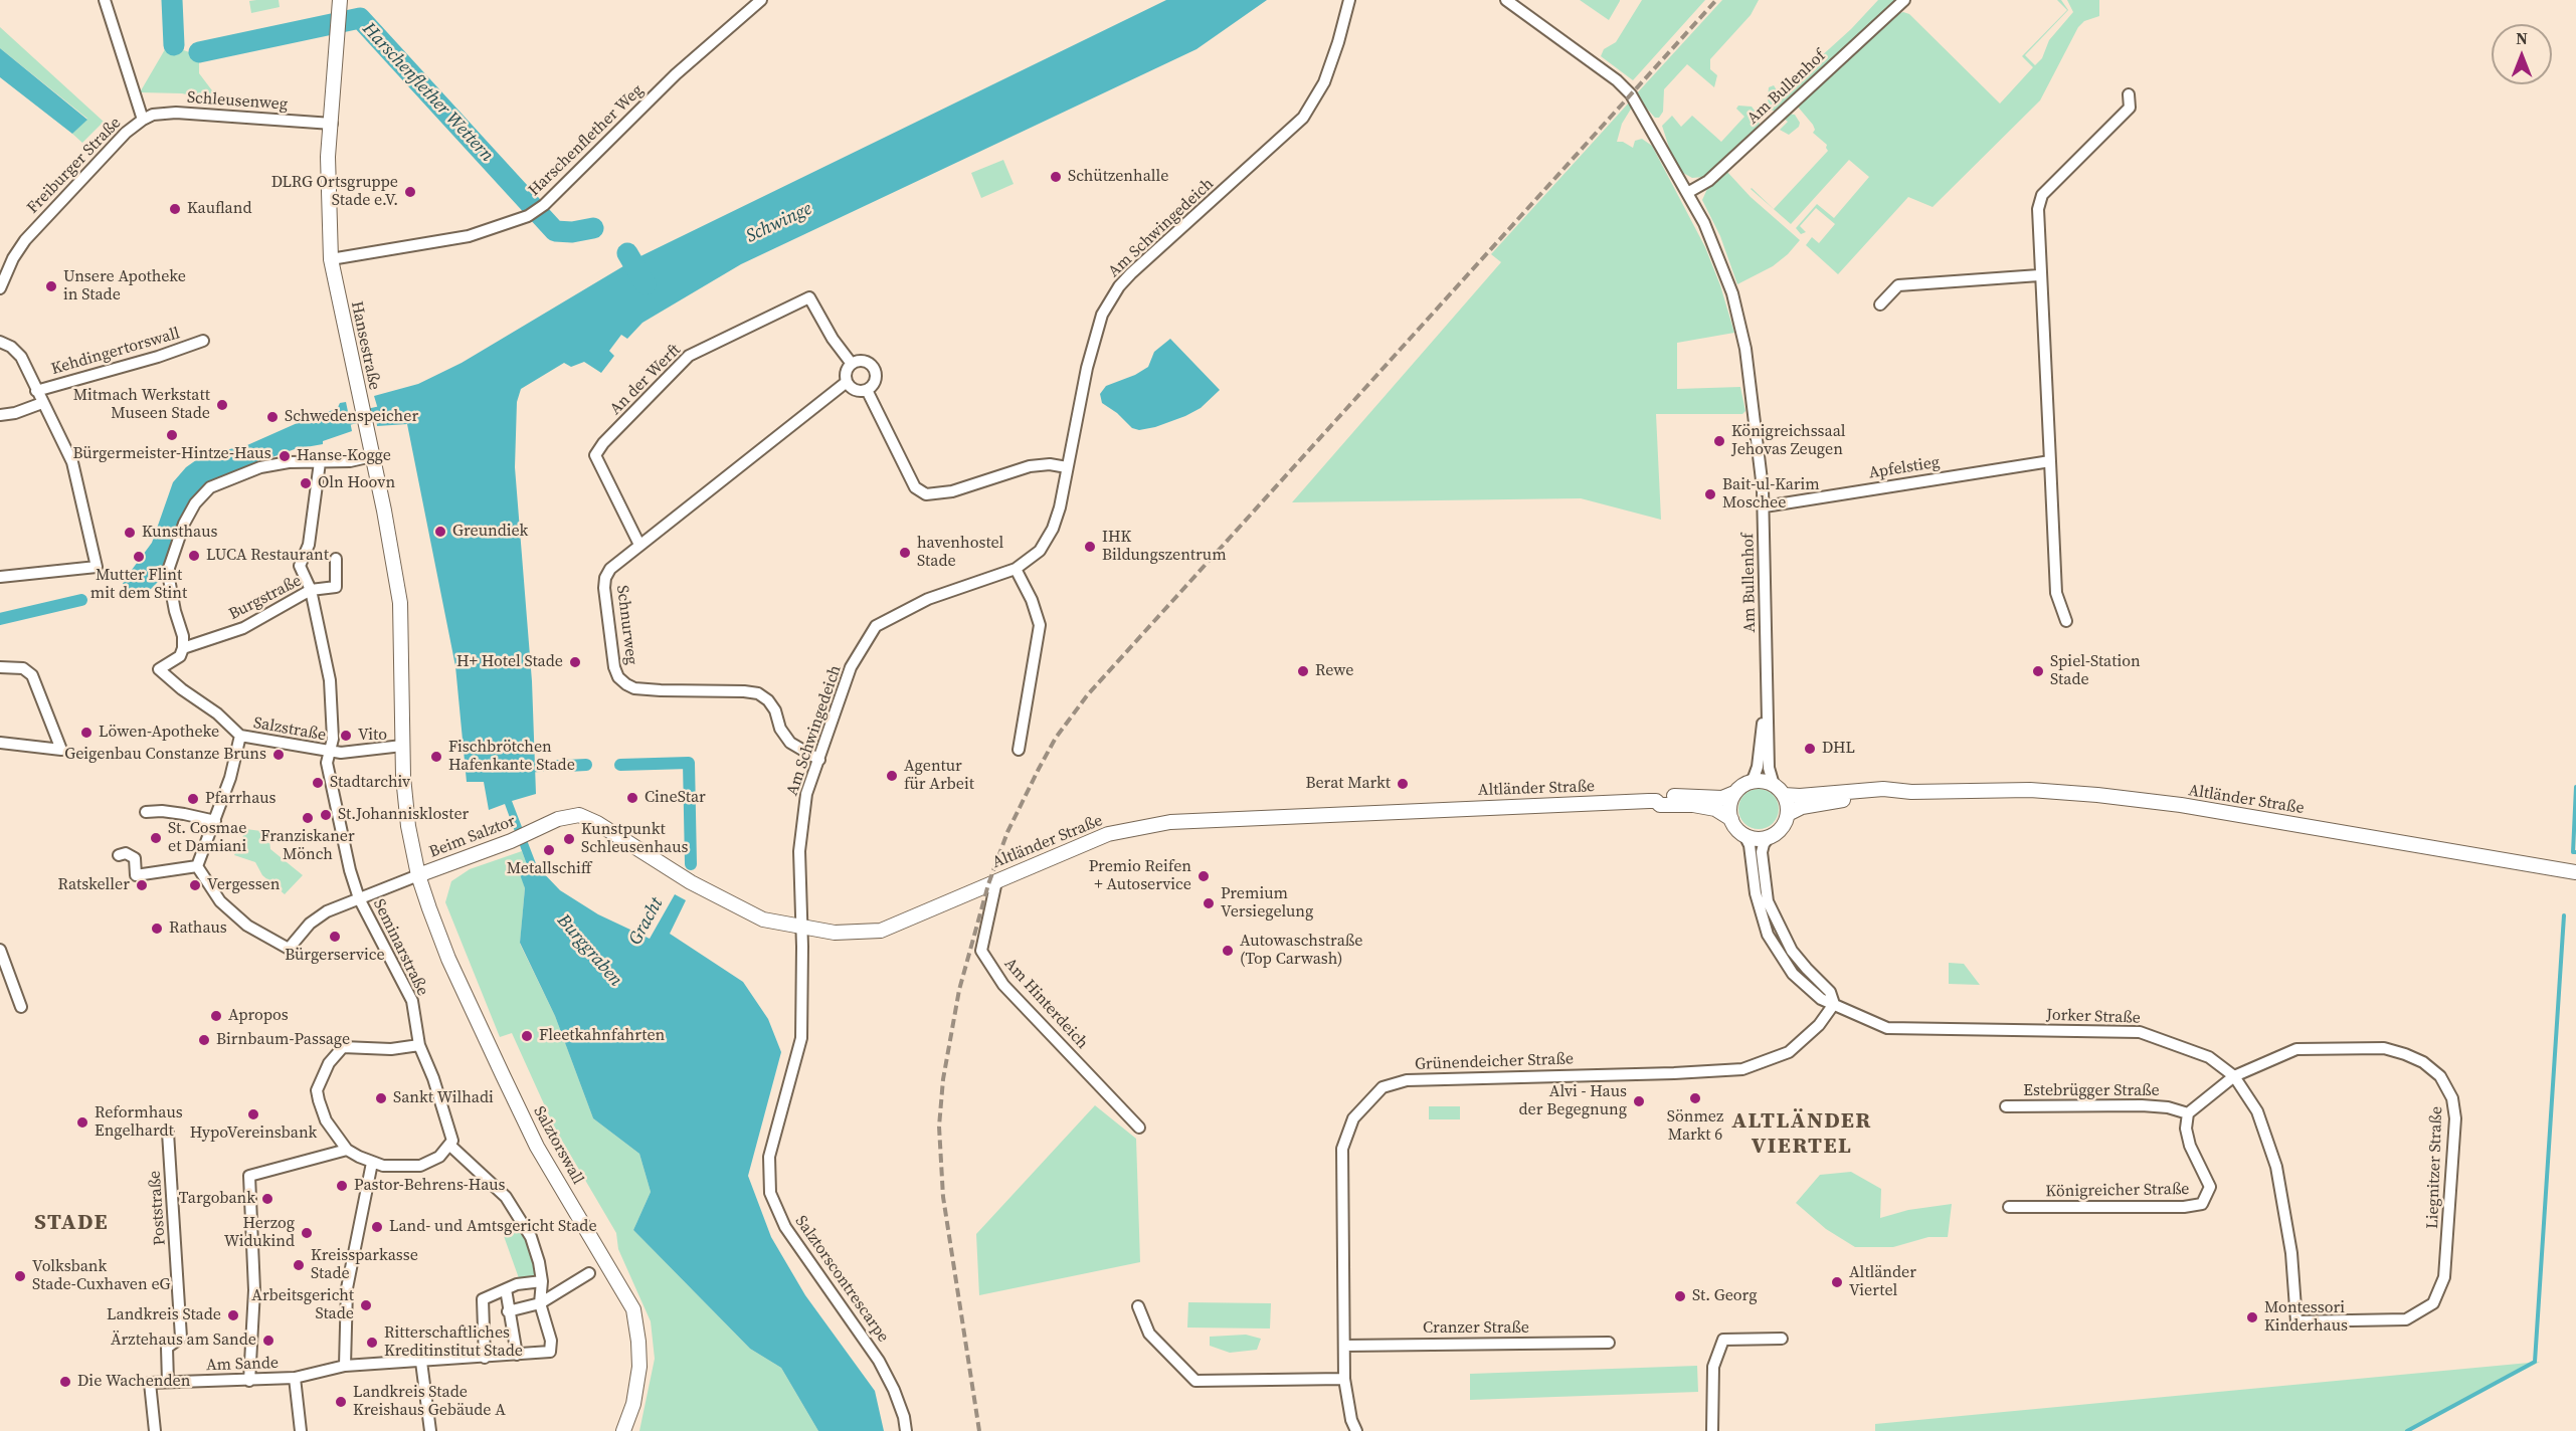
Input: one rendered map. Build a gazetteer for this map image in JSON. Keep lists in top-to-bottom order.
{
  "streets": {
    "main road": [
      "Hansestraße",
      "Altländer Straße",
      "Beim Salztor",
      "Salztorswall"
    ],
    "street": [
      "Am Bullenhof",
      "Schleusenweg",
      "Harschenflether Weg",
      "Freiburger Straße",
      "Am Schwingedeich",
      "Kehdingertorswall",
      "An der Werft",
      "Apfelstieg",
      "Burgstraße",
      "Schnurweg",
      "Salzstraße",
      "Seminarstraße",
      "Am Hinterdeich",
      "Jorker Straße",
      "Grünendeicher Straße",
      "Estebrügger Straße",
      "Liegnitzer Straße",
      "Königreicher Straße",
      "Poststraße",
      "Salztorscontrescarpe",
      "Cranzer Straße",
      "Am Sande"
    ]
  },
  "crossings": [
    ["Am Bullenhof", "Apfelstieg"],
    ["Am Bullenhof", "Altländer Straße"],
    ["Am Bullenhof", "Jorker Straße"],
    ["Schleusenweg", "Freiburger Straße"],
    ["Schleusenweg", "Hansestraße"],
    ["Harschenflether Weg", "Hansestraße"],
    ["Am Schwingedeich", "Schnurweg"],
    ["Am Schwingedeich", "Altländer Straße"],
    ["Am Schwingedeich", "Salztorscontrescarpe"],
    ["Hansestraße", "Salzstraße"],
    ["Hansestraße", "Beim Salztor"],
    ["Hansestraße", "Salztorswall"],
    ["An der Werft", "Schnurweg"],
    ["Burgstraße", "Salzstraße"],
    ["Burgstraße", "Seminarstraße"],
    ["Salzstraße", "Seminarstraße"],
    ["Altländer Straße", "Beim Salztor"],
    ["Altländer Straße", "Am Hinterdeich"],
    ["Altländer Straße", "Jorker Straße"],
    ["Altländer Straße", "Salztorscontrescarpe"],
    ["Beim Salztor", "Seminarstraße"],
    ["Beim Salztor", "Salztorswall"],
    ["Jorker Straße", "Grünendeicher Straße"],
    ["Jorker Straße", "Liegnitzer Straße"],
    ["Grünendeicher Straße", "Cranzer Straße"],
    ["Estebrügger Straße", "Königreicher Straße"],
    ["Poststraße", "Am Sande"]
  ],
  "districts": ["ALTLÄNDER VIERTEL", "STADE"],
  "water": [
    "Harschenflether Wettern",
    "Schwinge",
    "Gracht",
    "Burggraben"
  ],
  "places": [
    "Schützenhalle",
    "DLRG Ortsgruppe Stade e.V.",
    "Kaufland",
    "Unsere Apotheke in Stade",
    "Mitmach Werkstatt Museen Stade",
    "Schwedenspeicher",
    "Bürgermeister-Hintze-Haus",
    "Königreichssaal Jehovas Zeugen",
    "Hanse-Kogge",
    "Oln Hoovn",
    "Bait-ul-Karim Moschee",
    "Greundiek",
    "Kunsthaus",
    "IHK Bildungszentrum",
    "havenhostel Stade",
    "LUCA Restaurant",
    "Mutter Flint mit dem Stint",
    "H+ Hotel Stade",
    "Rewe",
    "Spiel-Station Stade",
    "Löwen-Apotheke",
    "Vito",
    "DHL",
    "Geigenbau Constanze Bruns",
    "Fischbrötchen Hafenkante Stade",
    "Agentur für Arbeit",
    "Stadtarchiv",
    "Berat Markt",
    "CineStar",
    "Pfarrhaus",
    "St.Johanniskloster",
    "Franziskaner Mönch",
    "St. Cosmae et Damiani",
    "Kunstpunkt Schleusenhaus",
    "Metallschiff",
    "Premio Reifen + Autoservice",
    "Ratskeller",
    "Vergessen",
    "Premium Versiegelung",
    "Rathaus",
    "Bürgerservice",
    "Autowaschstraße (Top Carwash)",
    "Apropos",
    "Fleetkahnfahrten",
    "Birnbaum-Passage",
    "Sankt Wilhadi",
    "Sönmez Markt 6",
    "Alvi - Haus der Begegnung",
    "HypoVereinsbank",
    "Reformhaus Engelhardt",
    "Pastor-Behrens-Haus",
    "Targobank",
    "Land- und Amtsgericht Stade",
    "Herzog Widukind",
    "Kreissparkasse Stade",
    "Volksbank Stade-Cuxhaven eG",
    "Altländer Viertel",
    "St. Georg",
    "Arbeitsgericht Stade",
    "Landkreis Stade",
    "Montessori Kinderhaus",
    "Ärztehaus am Sande",
    "Ritterschaftliches Kreditinstitut Stade",
    "Die Wachenden",
    "Landkreis Stade Kreishaus Gebäude A"
  ],
  "north": "top"
}
